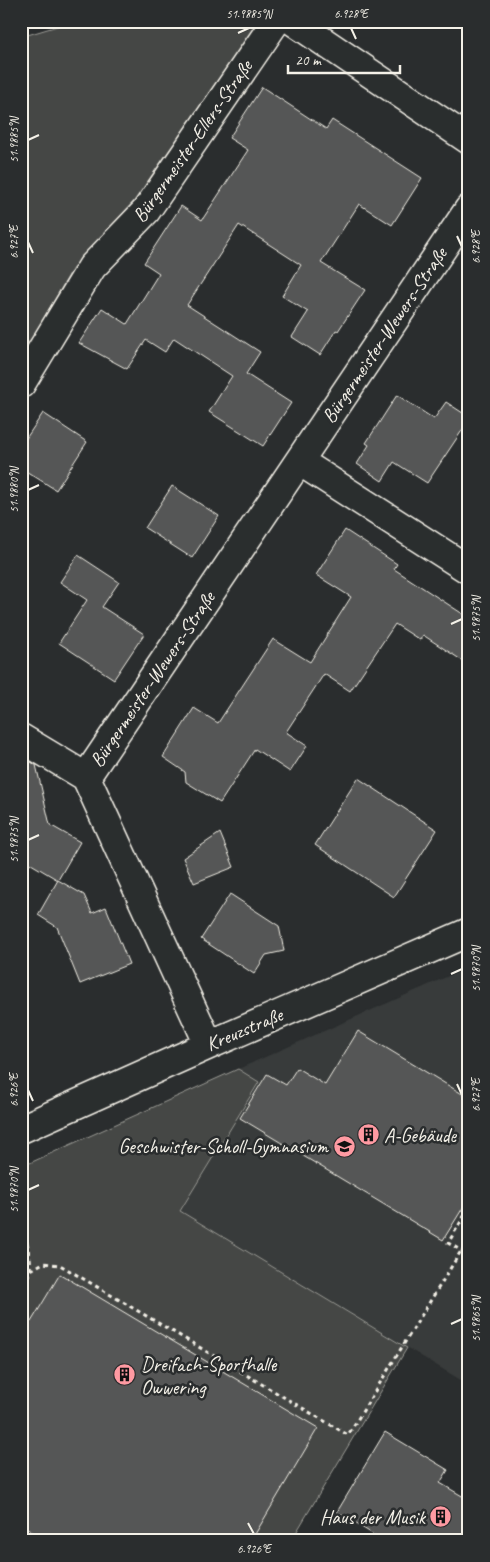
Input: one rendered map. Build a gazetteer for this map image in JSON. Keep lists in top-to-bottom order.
{
  "streets": {
    "street": ["Bürgermeister-Ellers-Straße", "Bürgermeister-Wewers-Straße", "Kreuzstraße"]
  },
  "crossings": [
    ["Bürgermeister-Wewers-Straße", "Kreuzstraße"]
  ],
  "places": {
    "building": ["A-Gebäude", "Dreifach-Sporthalle Owwering", "Haus der Musik"],
    "school or university": ["Geschwister-Scholl-Gymnasium"]
  },
  "scale_bar": "20 m",
  "coordinates": [
    "51.9885°N",
    "6.928°E",
    "6.927°E",
    "51.9880°N",
    "51.9875°N",
    "51.9870°N",
    "6.926°E",
    "51.9865°N"
  ]
}
